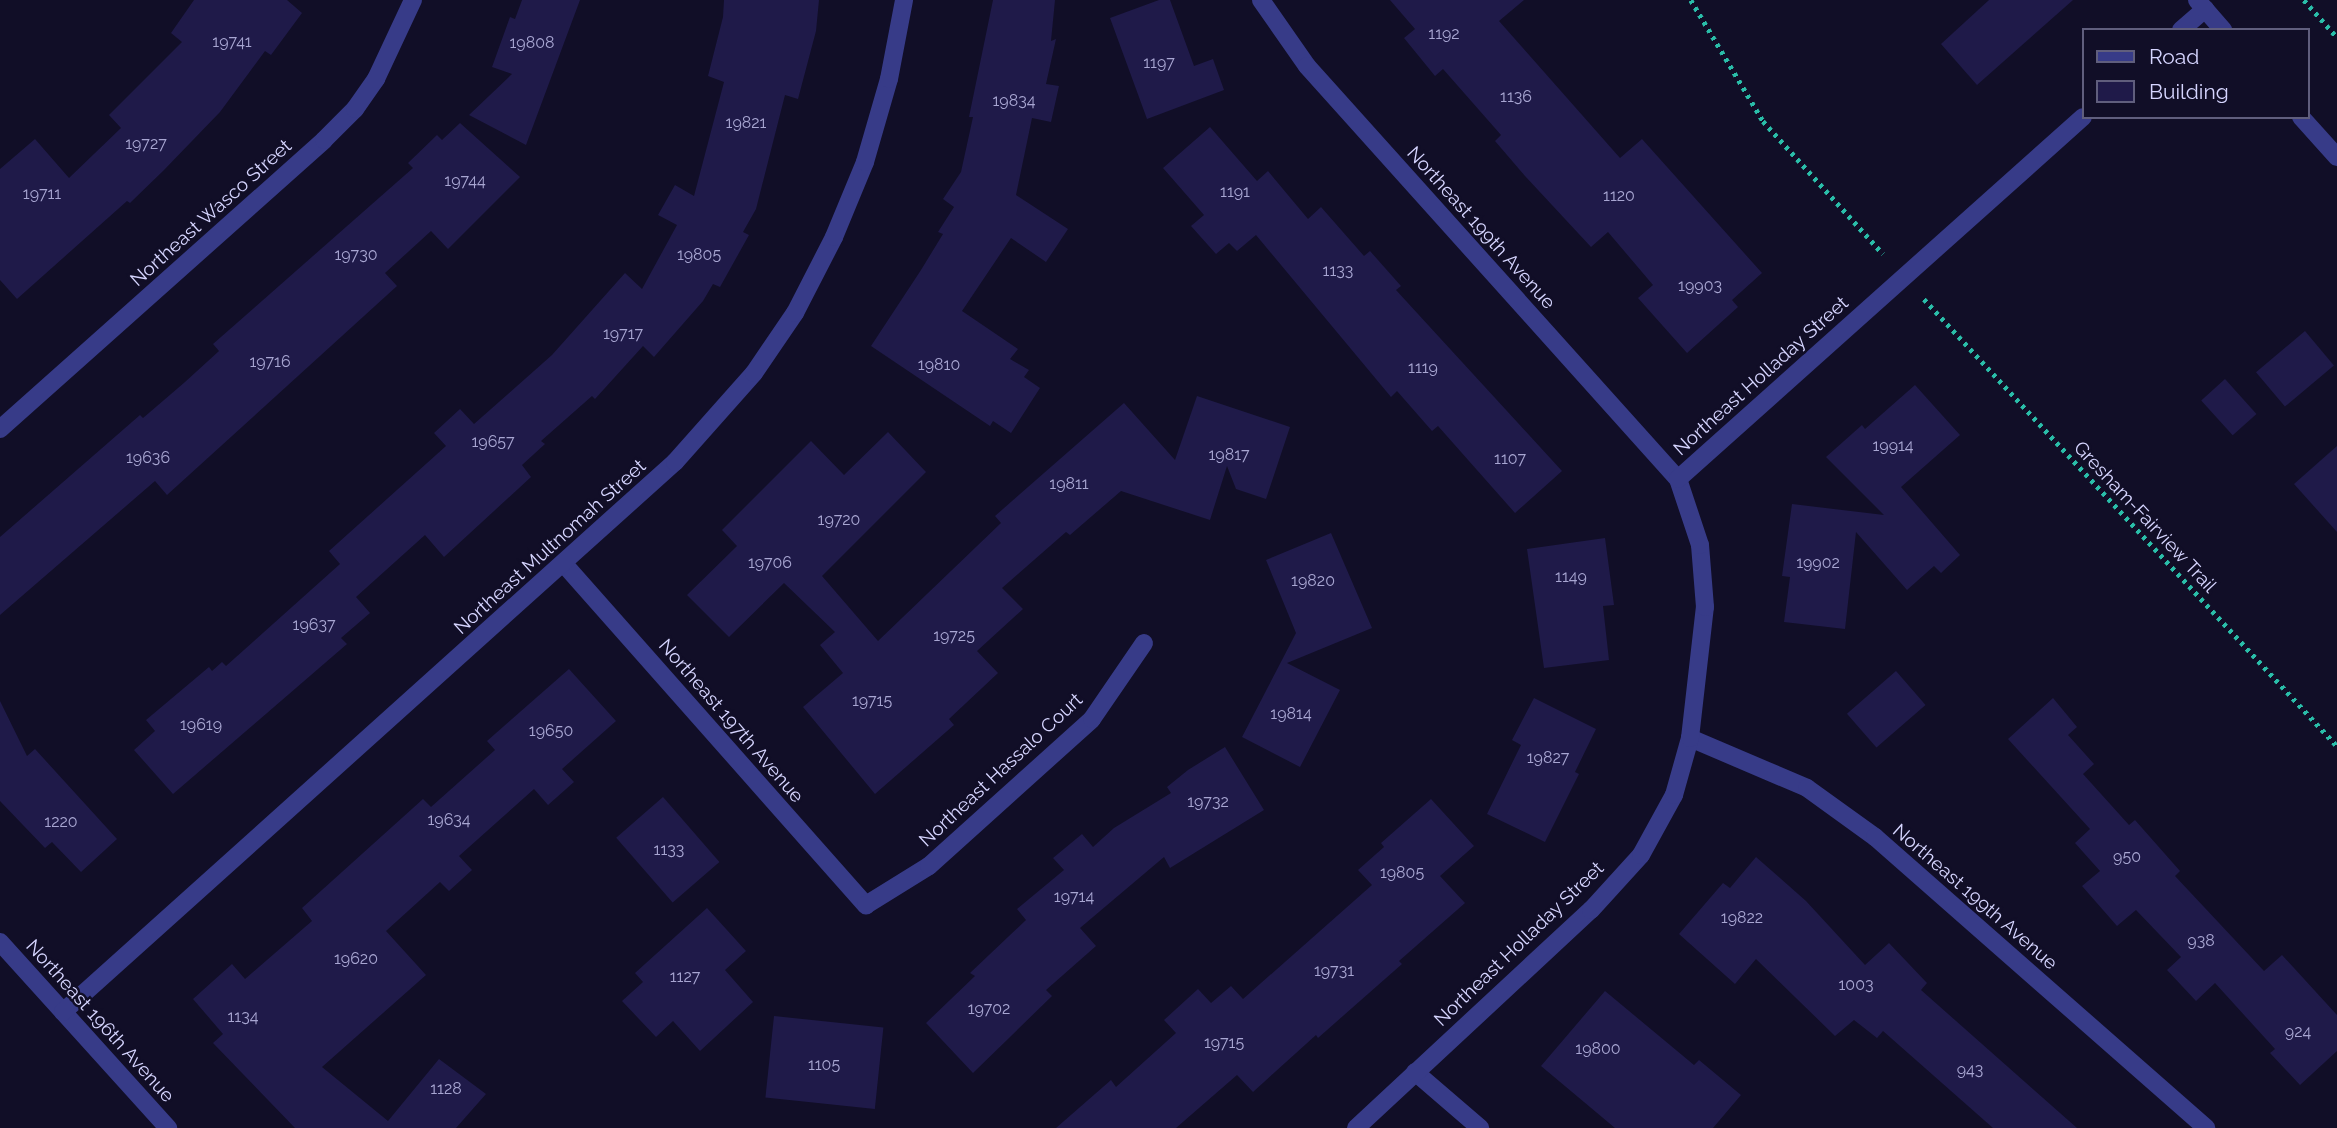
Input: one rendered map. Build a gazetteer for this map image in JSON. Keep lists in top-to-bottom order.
{
  "streets": {
    "street": [
      "Northeast Wasco Street",
      "Northeast 199th Avenue",
      "Northeast Holladay Street",
      "Northeast Multnomah Street",
      "Northeast 197th Avenue",
      "Northeast Hassalo Court",
      "Northeast 196th Avenue"
    ],
    "path": ["Gresham-Fairview Trail"]
  },
  "crossings": [
    ["Northeast 199th Avenue", "Northeast Holladay Street"],
    ["Northeast Multnomah Street", "Northeast 197th Avenue"],
    ["Northeast Multnomah Street", "Northeast 196th Avenue"],
    ["Northeast 197th Avenue", "Northeast Hassalo Court"]
  ],
  "house_numbers": [
    "1192",
    "19741",
    "19808",
    "1197",
    "1136",
    "19834",
    "19821",
    "19727",
    "19744",
    "1191",
    "19711",
    "1120",
    "19730",
    "19805",
    "1133",
    "19903",
    "19717",
    "19716",
    "19810",
    "1119",
    "19657",
    "19914",
    "19817",
    "19636",
    "1107",
    "19811",
    "19720",
    "19706",
    "19902",
    "1149",
    "19820",
    "19637",
    "19725",
    "19715",
    "19814",
    "19619",
    "19650",
    "19827",
    "19732",
    "19634",
    "1220",
    "1133",
    "950",
    "19805",
    "19714",
    "19822",
    "938",
    "19620",
    "19731",
    "1127",
    "1003",
    "19702",
    "1134",
    "924",
    "19715",
    "19800",
    "1105",
    "943",
    "1128"
  ],
  "legend": ["Road", "Building"]
}
